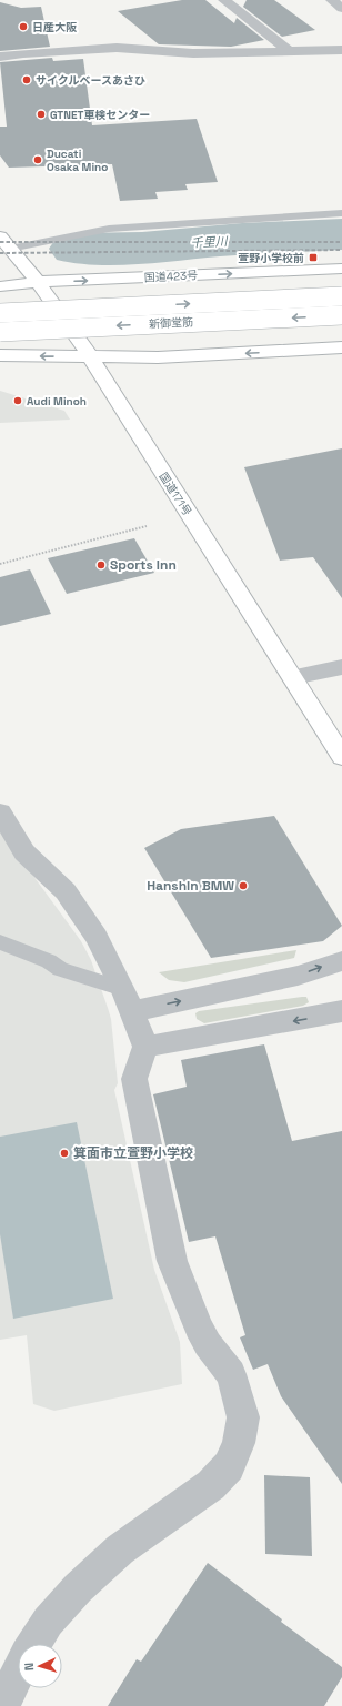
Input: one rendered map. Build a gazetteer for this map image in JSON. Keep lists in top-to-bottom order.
{
  "streets": {
    "highway": ["国道423号", "新御堂筋", "国道171号"]
  },
  "crossings": [
    ["国道423号", "国道171号"]
  ],
  "water": ["千里川"],
  "places": {
    "other": [
      "日産大阪",
      "サイクルベースあさひ",
      "GTNET車検センター",
      "Ducati Osaka Mino",
      "Audi Minoh",
      "Sports Inn",
      "Hanshin BMW",
      "箕面市立萱野小学校"
    ],
    "transit": ["萱野小学校前"]
  },
  "north": "left"
}
